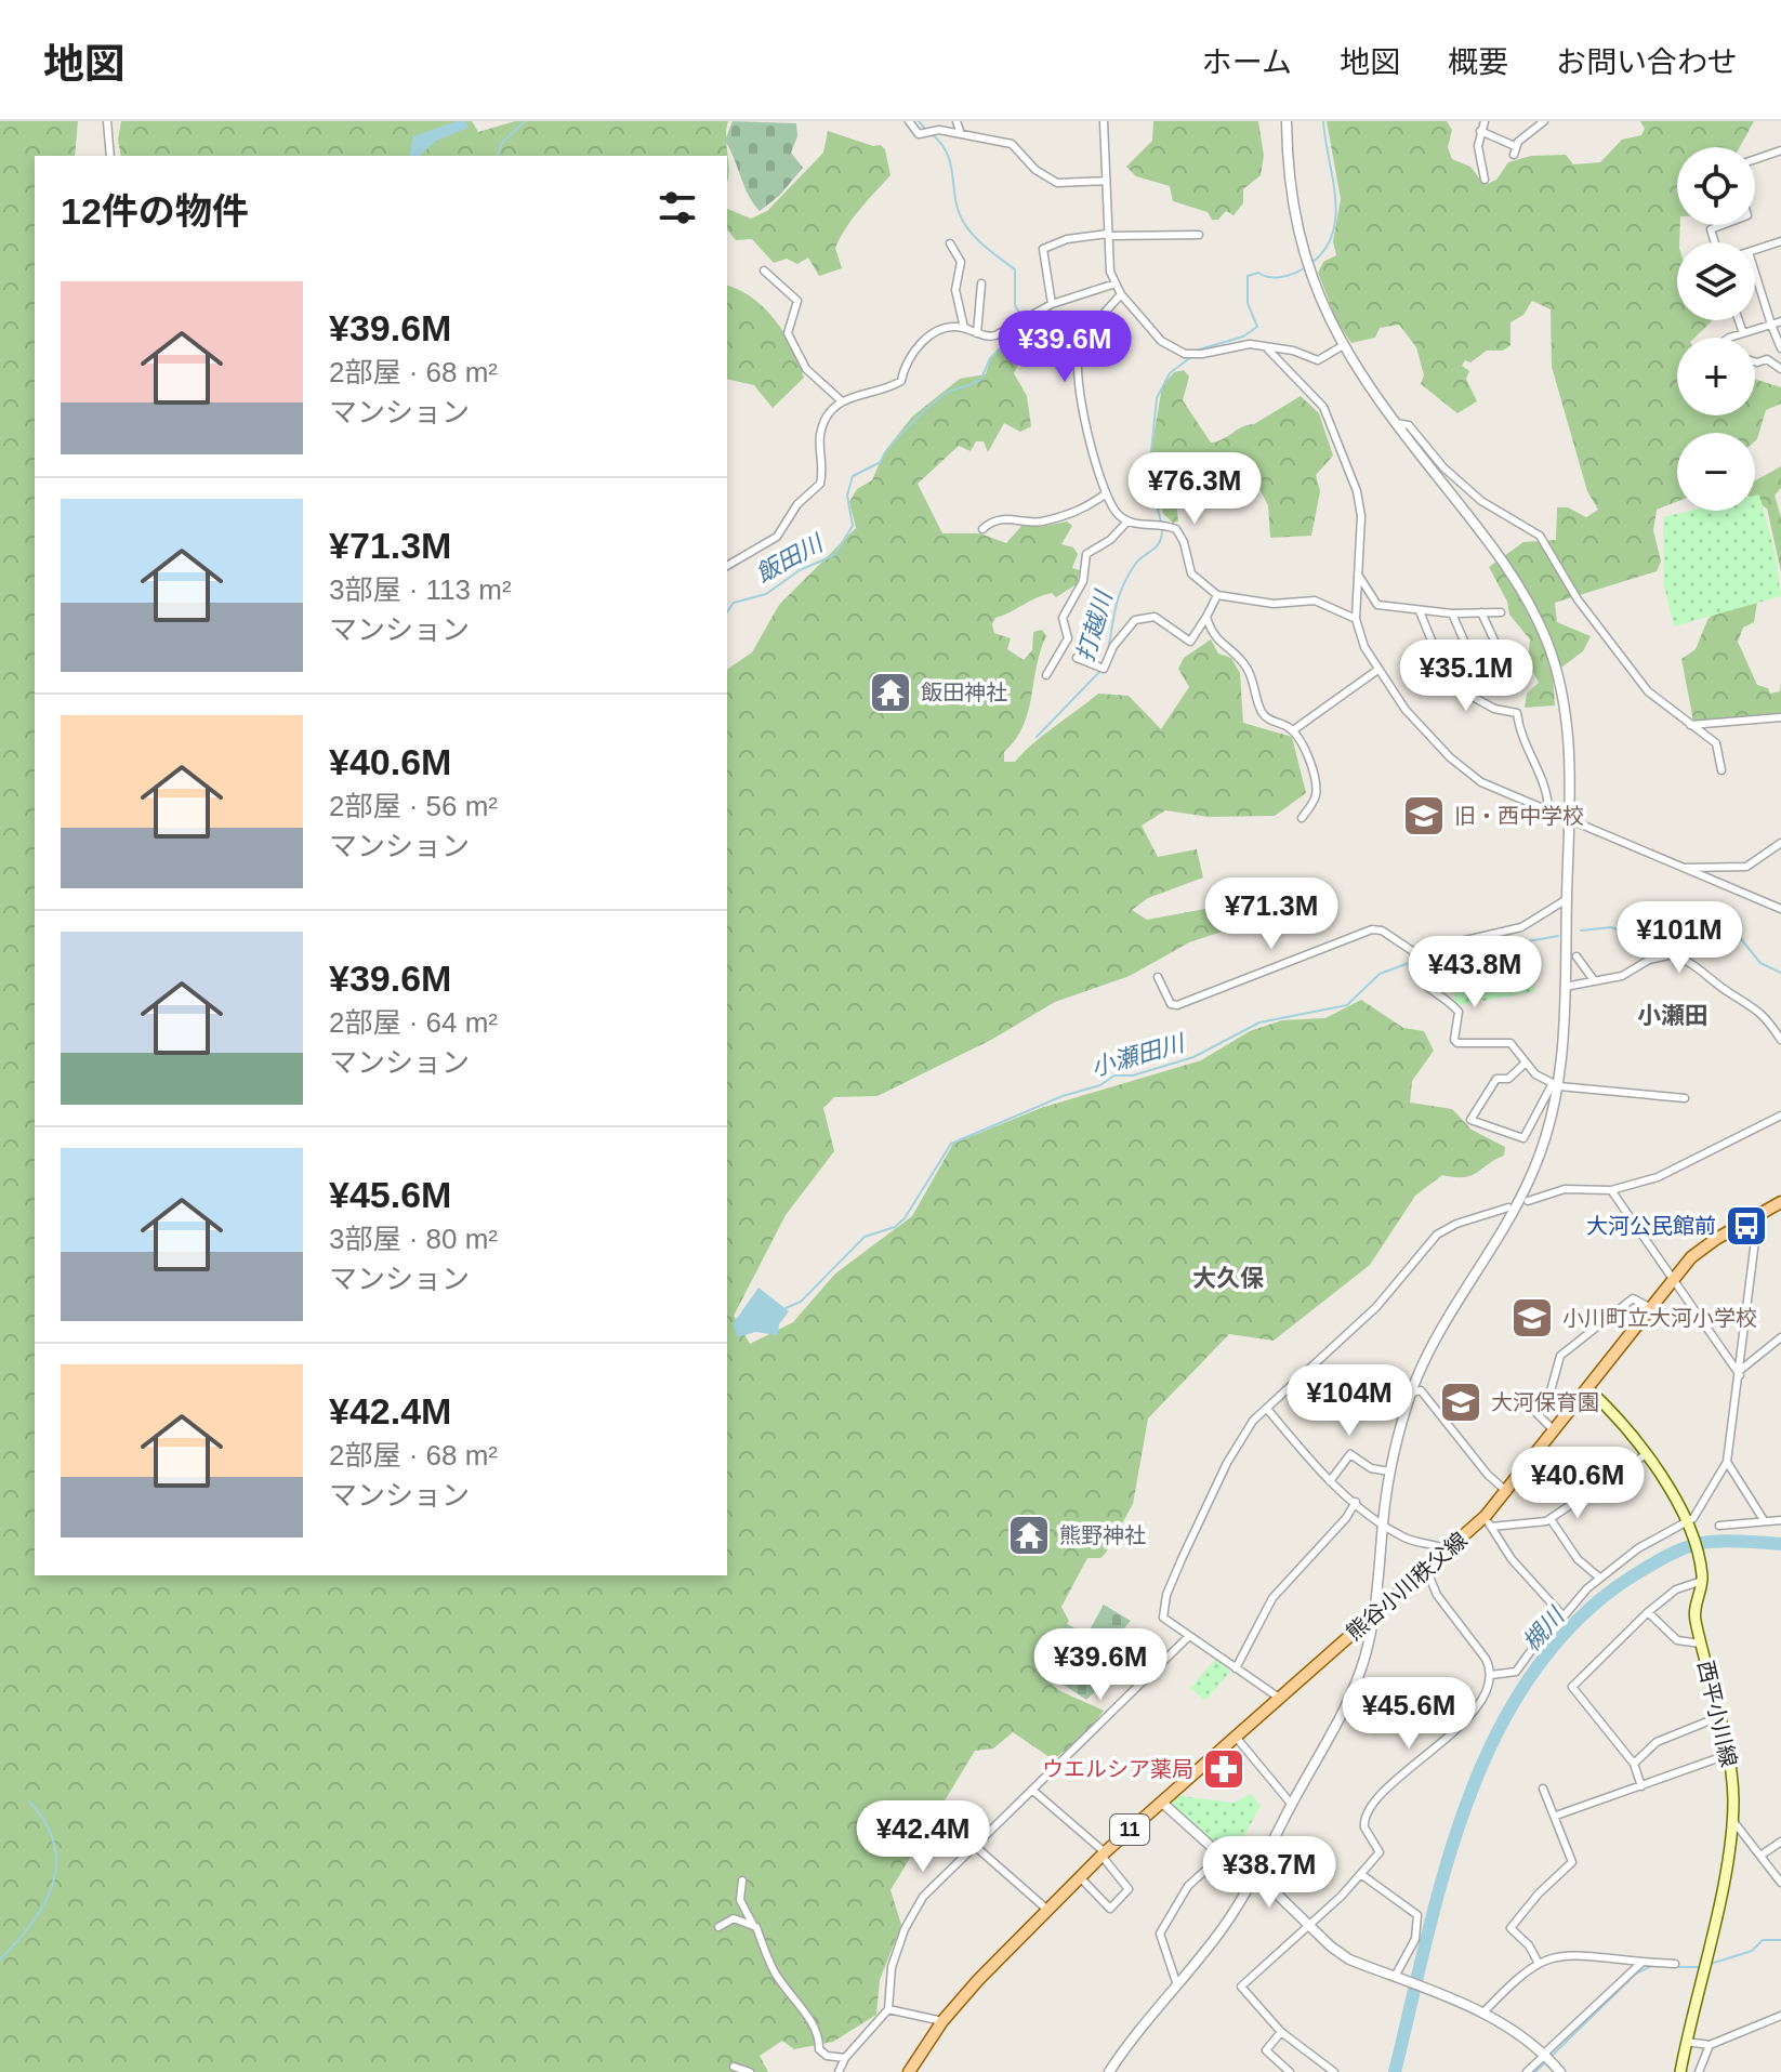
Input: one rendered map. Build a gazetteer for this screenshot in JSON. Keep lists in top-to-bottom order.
{
  "streets": {
    "main road": ["熊谷小川秩父線", "西平小川線", "11"]
  },
  "crossings": [
    ["熊谷小川秩父線", "西平小川線"]
  ],
  "districts": ["小瀬田", "大久保"],
  "water": [
    "飯田川",
    "打越川",
    "小瀬田川",
    "槻川"
  ],
  "places": {
    "temple": ["飯田神社", "熊野神社"],
    "school or university": ["旧・西中学校", "小川町立大河小学校", "大河保育園"],
    "bus stop": ["大河公民館前"],
    "pharmacy": ["ウエルシア薬局"]
  },
  "page": {
    "header": "地図",
    "nav": [
      "ホーム",
      "地図",
      "概要",
      "お問い合わせ"
    ],
    "map_buttons": ["+", "−"],
    "heading": "12件の物件",
    "list": [
      {
        "name": "¥39.6M",
        "note": "2部屋 · 68 m² · マンション"
      },
      {
        "name": "¥71.3M",
        "note": "3部屋 · 113 m² · マンション"
      },
      {
        "name": "¥40.6M",
        "note": "2部屋 · 56 m² · マンション"
      },
      {
        "name": "¥39.6M",
        "note": "2部屋 · 64 m² · マンション"
      },
      {
        "name": "¥45.6M",
        "note": "3部屋 · 80 m² · マンション"
      },
      {
        "name": "¥42.4M",
        "note": "2部屋 · 68 m² · マンション"
      }
    ],
    "price": [
      "¥39.6M",
      "¥76.3M",
      "¥35.1M",
      "¥71.3M",
      "¥101M",
      "¥43.8M",
      "¥104M",
      "¥40.6M",
      "¥39.6M",
      "¥45.6M",
      "¥42.4M",
      "¥38.7M"
    ]
  }
}
